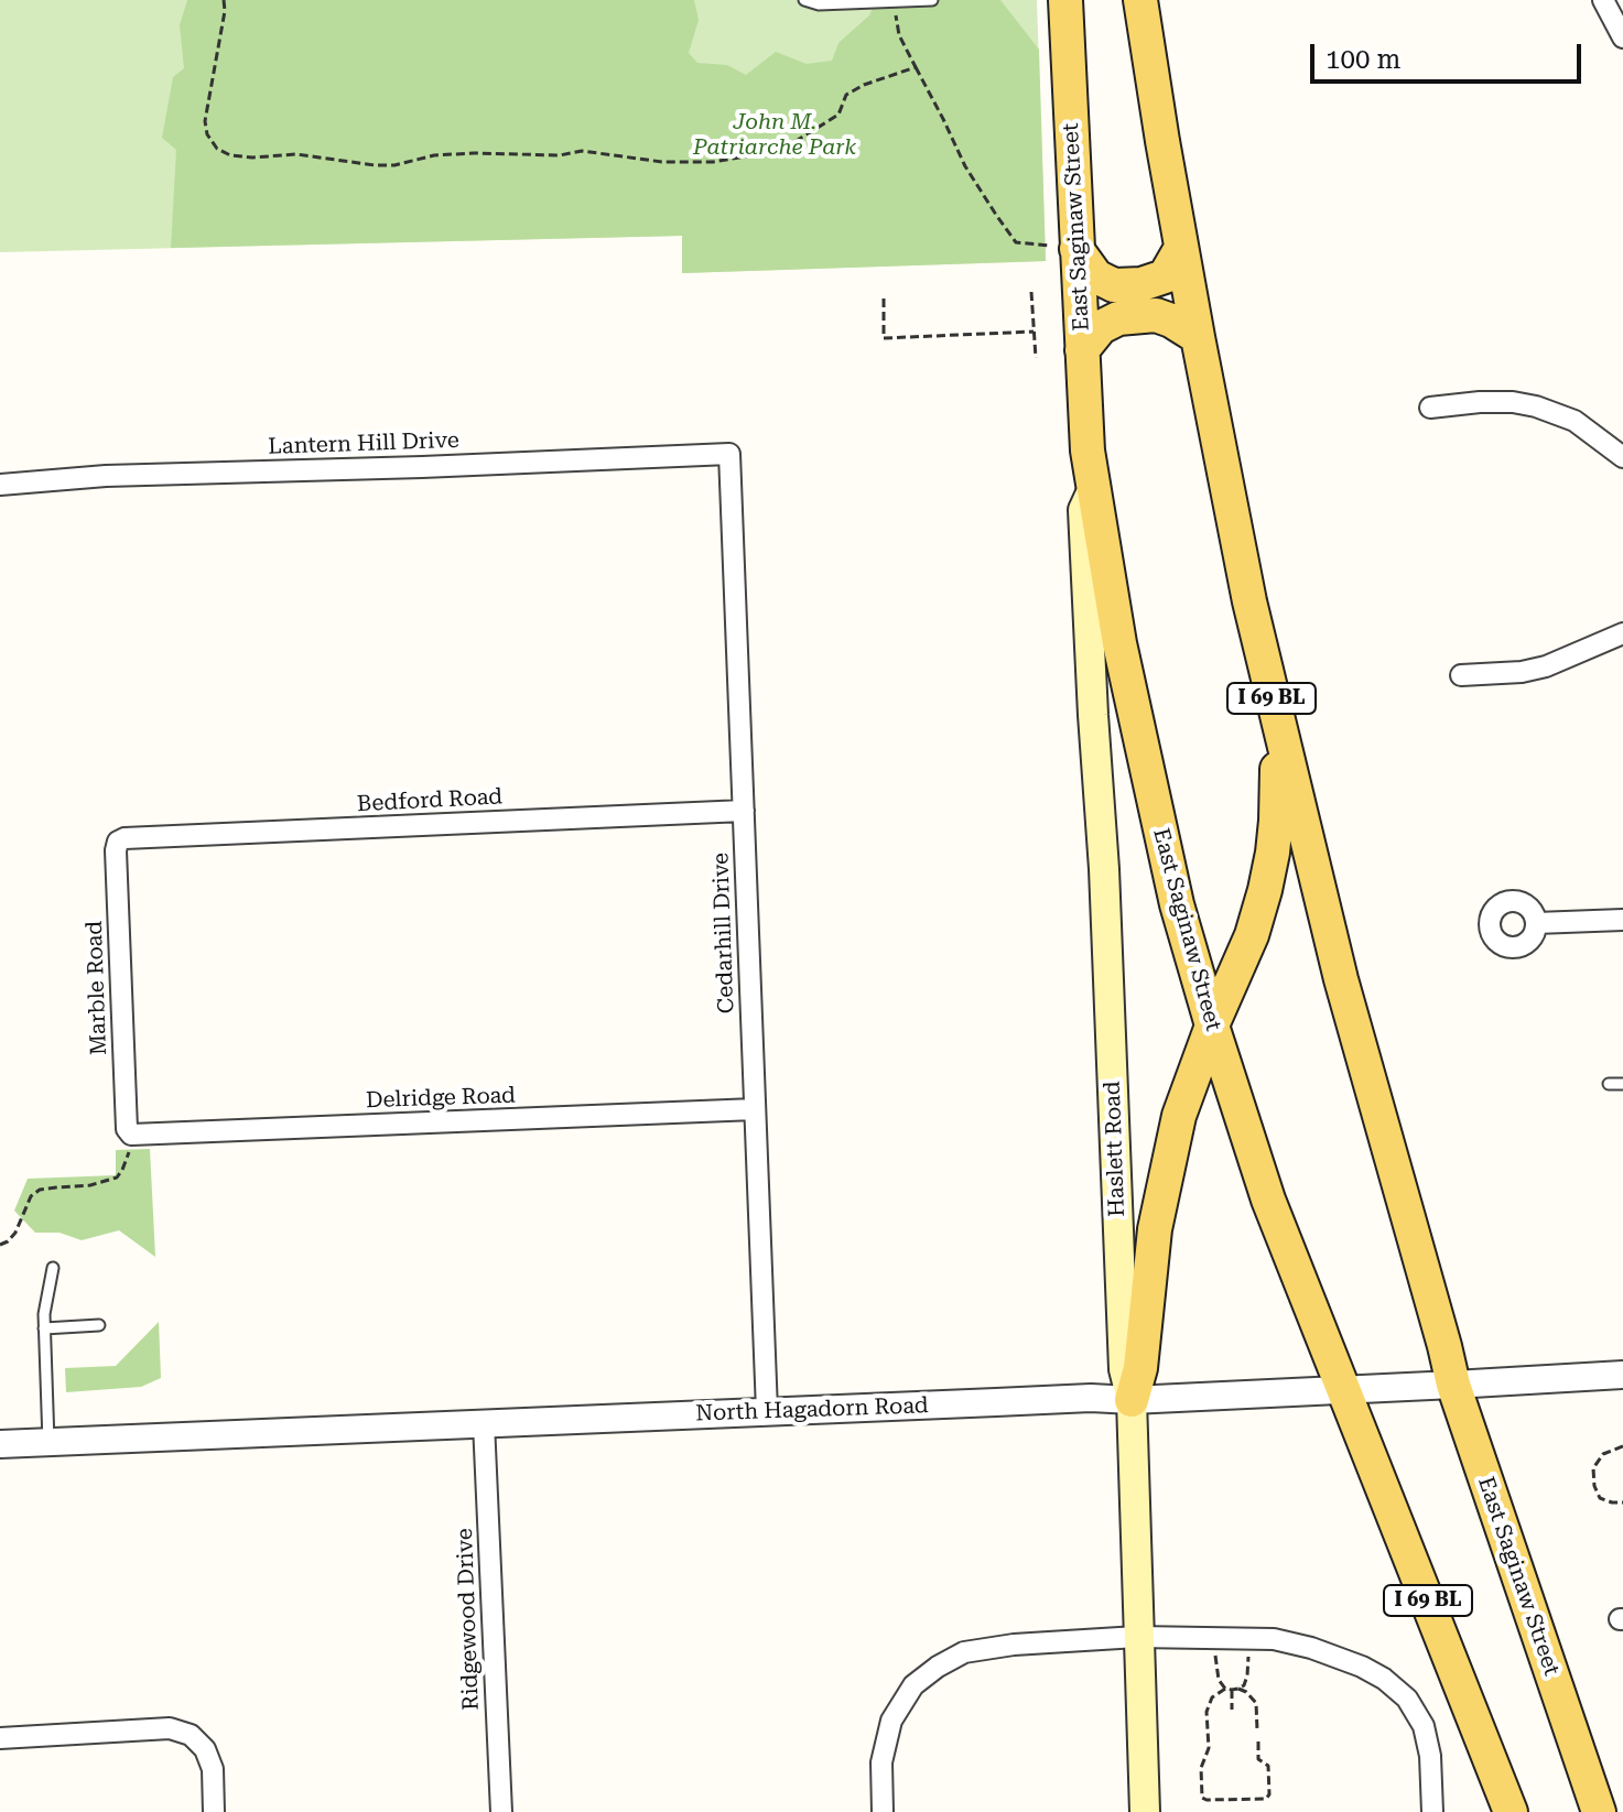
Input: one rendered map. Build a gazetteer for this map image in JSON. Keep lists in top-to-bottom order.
{
  "streets": {
    "main road": ["East Saginaw Street", "I 69 BL", "Haslett Road"],
    "street": [
      "Lantern Hill Drive",
      "Bedford Road",
      "Cedarhill Drive",
      "Marble Road",
      "Delridge Road",
      "North Hagadorn Road",
      "Ridgewood Drive"
    ]
  },
  "crossings": [
    ["East Saginaw Street", "Haslett Road"],
    ["East Saginaw Street", "North Hagadorn Road"],
    ["Lantern Hill Drive", "Cedarhill Drive"],
    ["Bedford Road", "Cedarhill Drive"],
    ["Bedford Road", "Marble Road"],
    ["Cedarhill Drive", "Delridge Road"],
    ["Cedarhill Drive", "North Hagadorn Road"],
    ["Marble Road", "Delridge Road"],
    ["Haslett Road", "North Hagadorn Road"],
    ["North Hagadorn Road", "Ridgewood Drive"]
  ],
  "parks": ["John M. Patriarche Park"],
  "scale_bar": "100 m"
}
